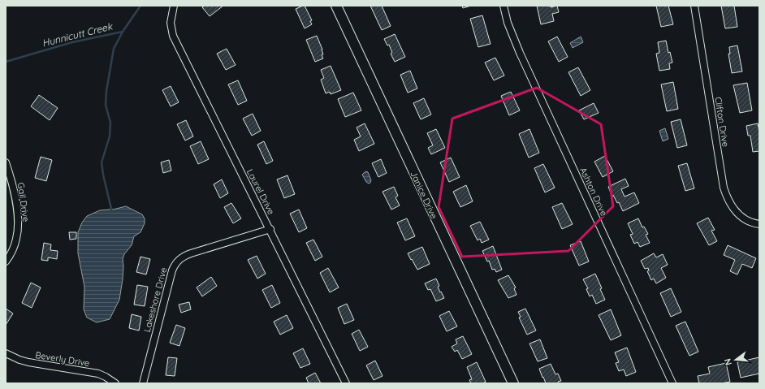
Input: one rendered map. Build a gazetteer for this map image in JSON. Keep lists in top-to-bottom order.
{
  "streets": {
    "street": [
      "Clifton Drive",
      "Laurel Drive",
      "Ashton Drive",
      "Janice Drive",
      "Gail Drive",
      "Lakeshore Drive",
      "Beverly Drive"
    ]
  },
  "crossings": [
    ["Laurel Drive", "Lakeshore Drive"]
  ],
  "water": ["Hunnicutt Creek"],
  "north": "left"
}
